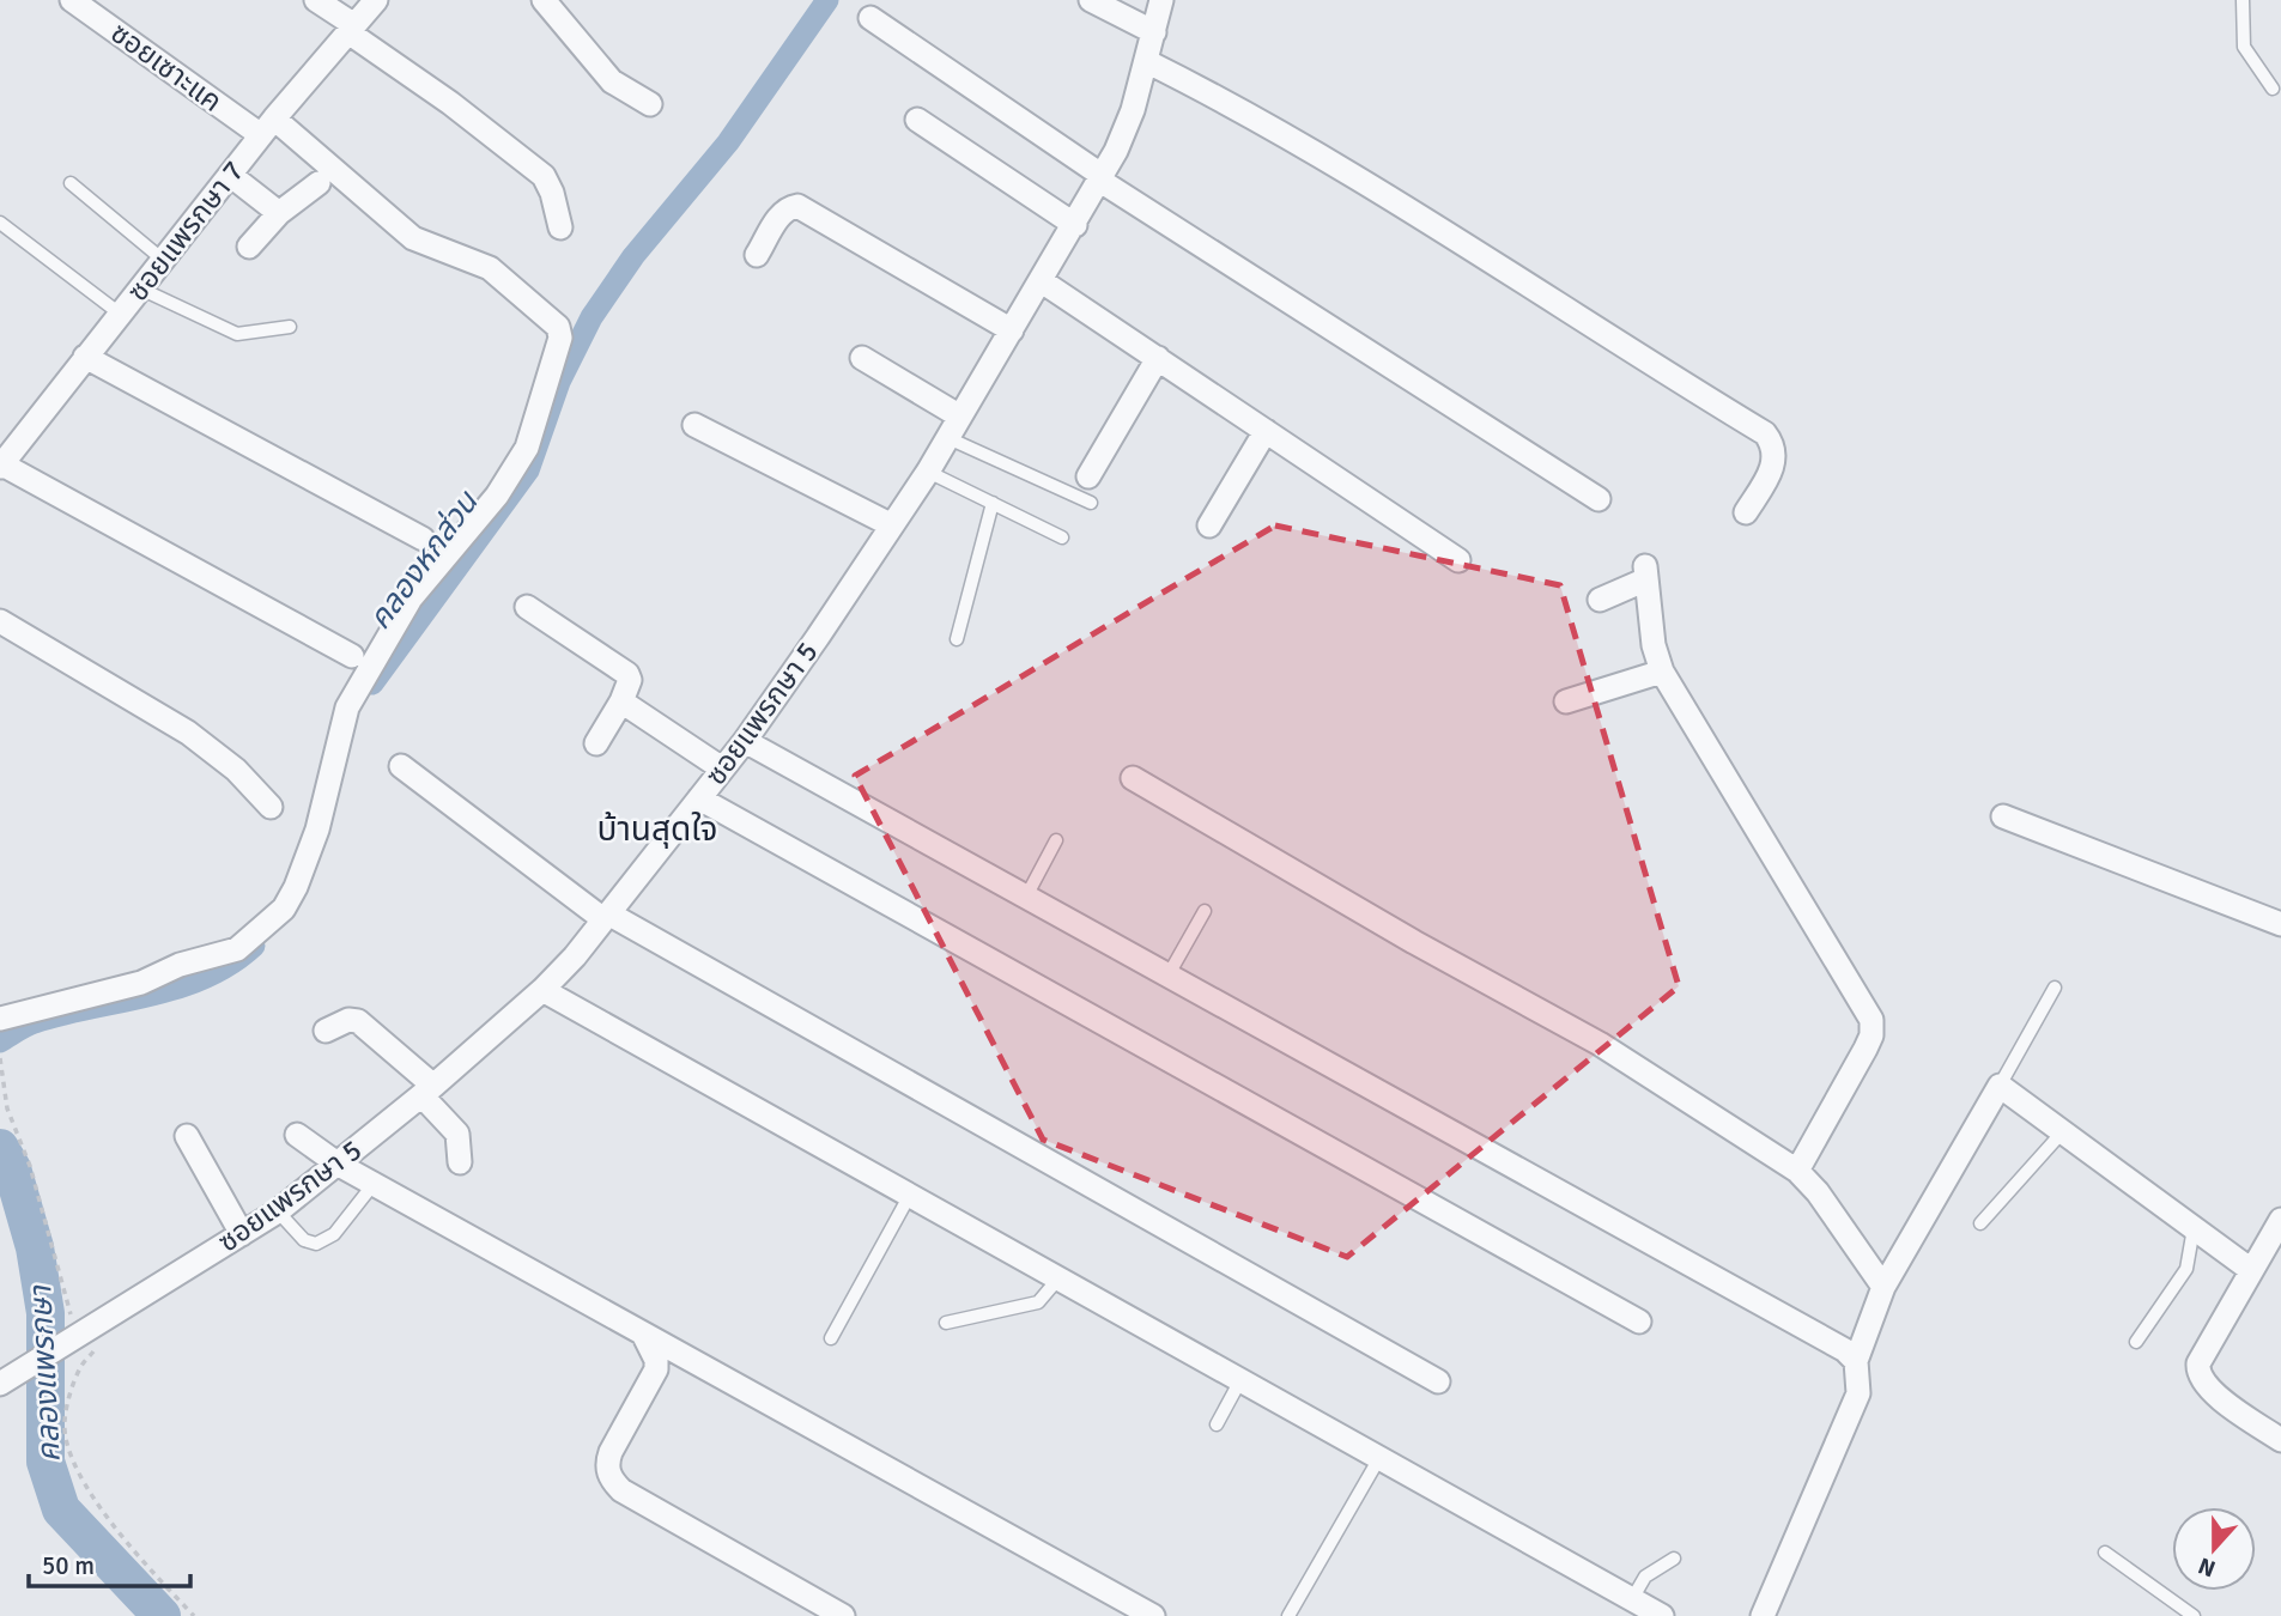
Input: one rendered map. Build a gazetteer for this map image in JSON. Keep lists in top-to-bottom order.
{
  "streets": {
    "street": ["ซอยเซาะแค", "ซอยแพรกษา 7", "ซอยแพรกษา 5"]
  },
  "crossings": [
    ["ซอยเซาะแค", "ซอยแพรกษา 7"]
  ],
  "districts": ["บ้านสุดใจ"],
  "water": ["คลองหกส่วน", "คลองแพรกษา"],
  "scale_bar": "50 m",
  "north": "bottom"
}
